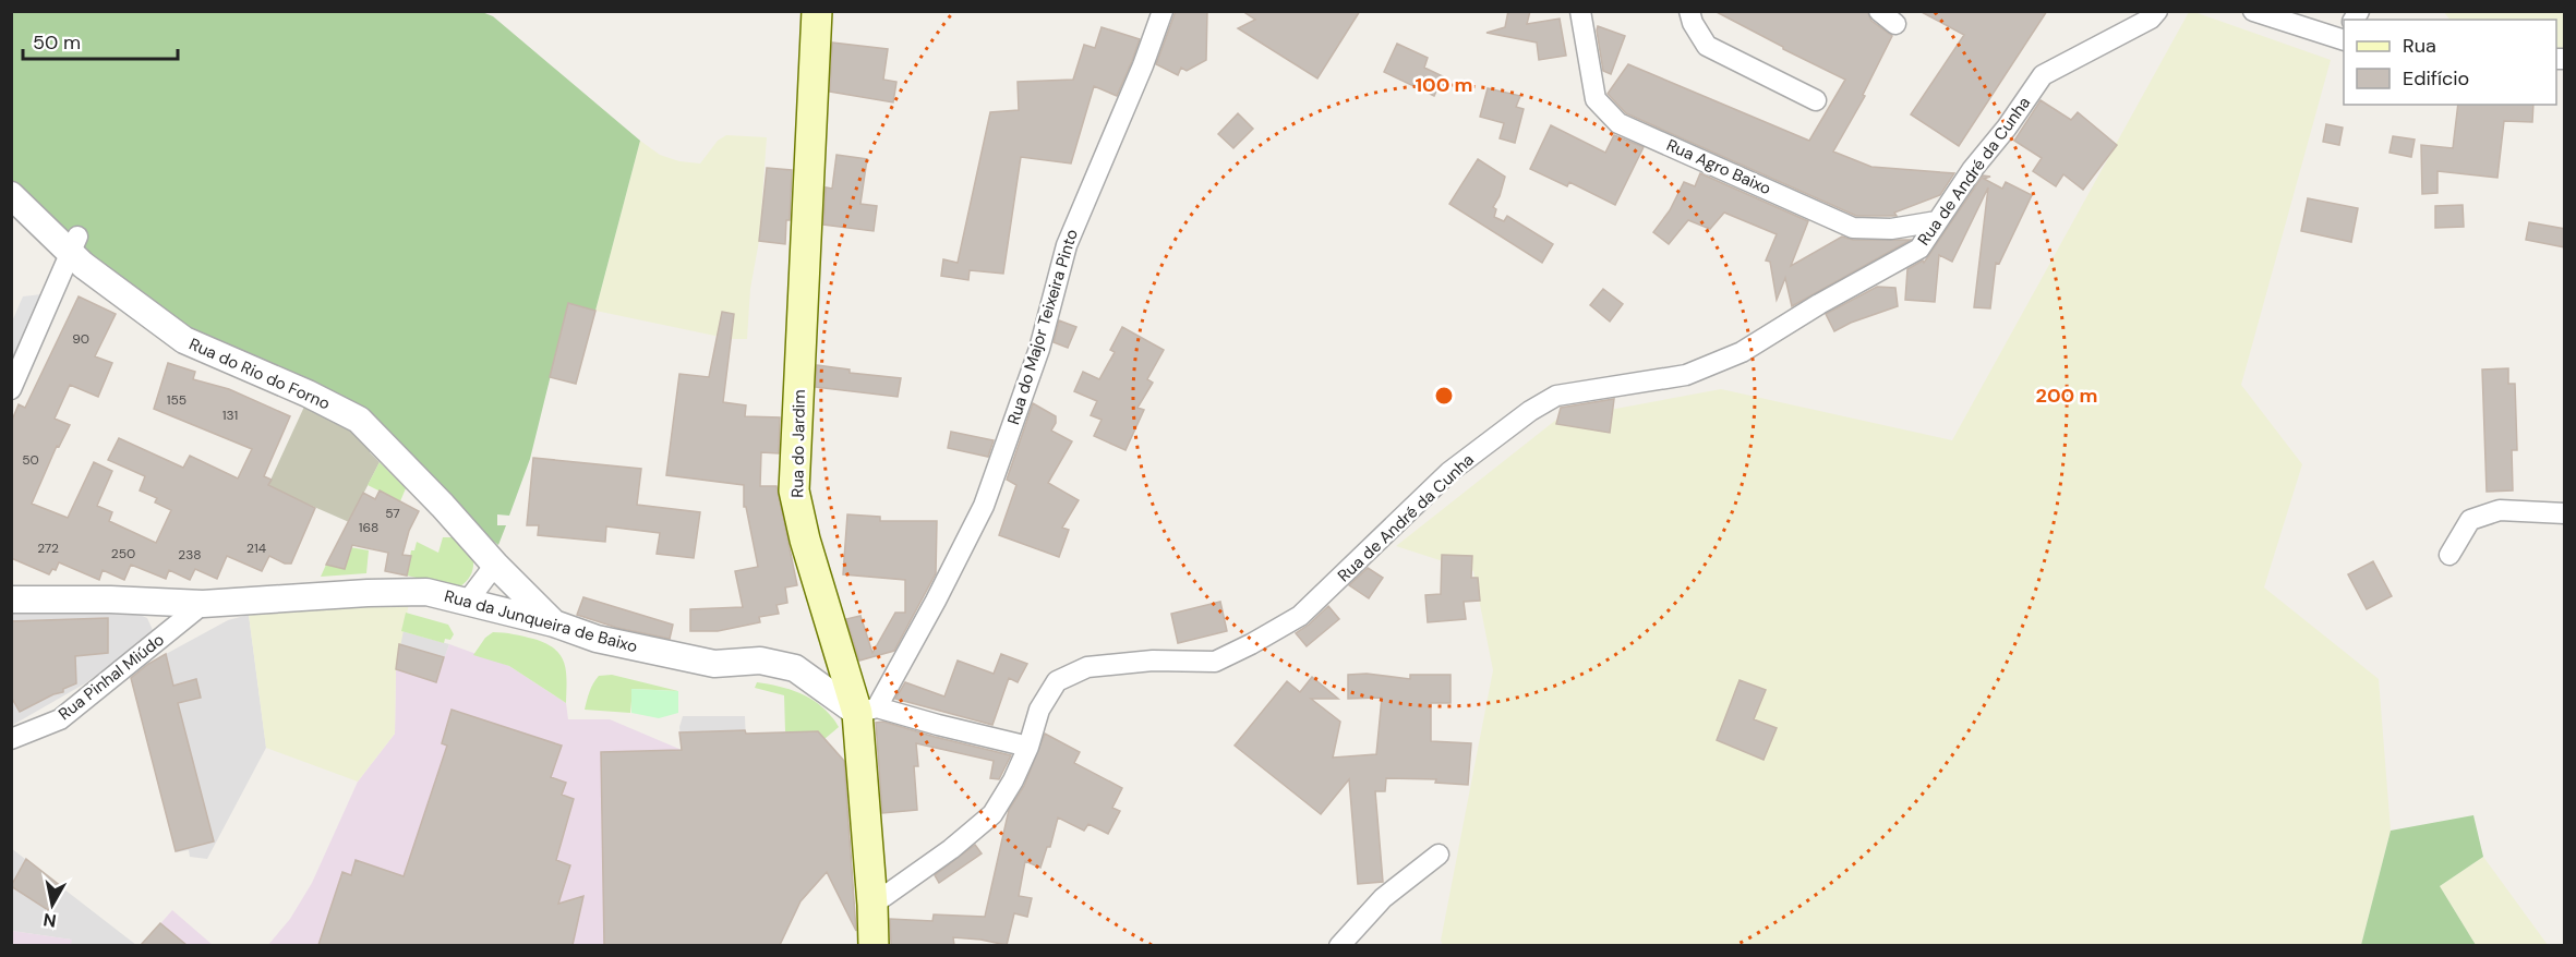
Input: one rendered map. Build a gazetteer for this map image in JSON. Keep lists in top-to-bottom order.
{
  "streets": {
    "main road": ["Rua do Jardim"],
    "street": [
      "Rua Agro Baixo",
      "Rua de André da Cunha",
      "Rua do Major Teixeira Pinto",
      "Rua do Rio do Forno",
      "Rua da Junqueira de Baixo",
      "Rua Pinhal Miúdo"
    ]
  },
  "crossings": [
    ["Rua Agro Baixo", "Rua de André da Cunha"],
    ["Rua de André da Cunha", "Rua do Jardim"],
    ["Rua do Major Teixeira Pinto", "Rua do Jardim"],
    ["Rua do Major Teixeira Pinto", "Rua da Junqueira de Baixo"],
    ["Rua do Rio do Forno", "Rua da Junqueira de Baixo"],
    ["Rua do Jardim", "Rua da Junqueira de Baixo"],
    ["Rua da Junqueira de Baixo", "Rua Pinhal Miúdo"]
  ],
  "house_numbers": [
    "90",
    "155",
    "131",
    "50",
    "57",
    "168",
    "272",
    "214",
    "250",
    "238"
  ],
  "legend": ["Rua", "Edifício"],
  "scale_bar": "50 m",
  "north": "bottom",
  "rings": ["100 m", "200 m"]
}
